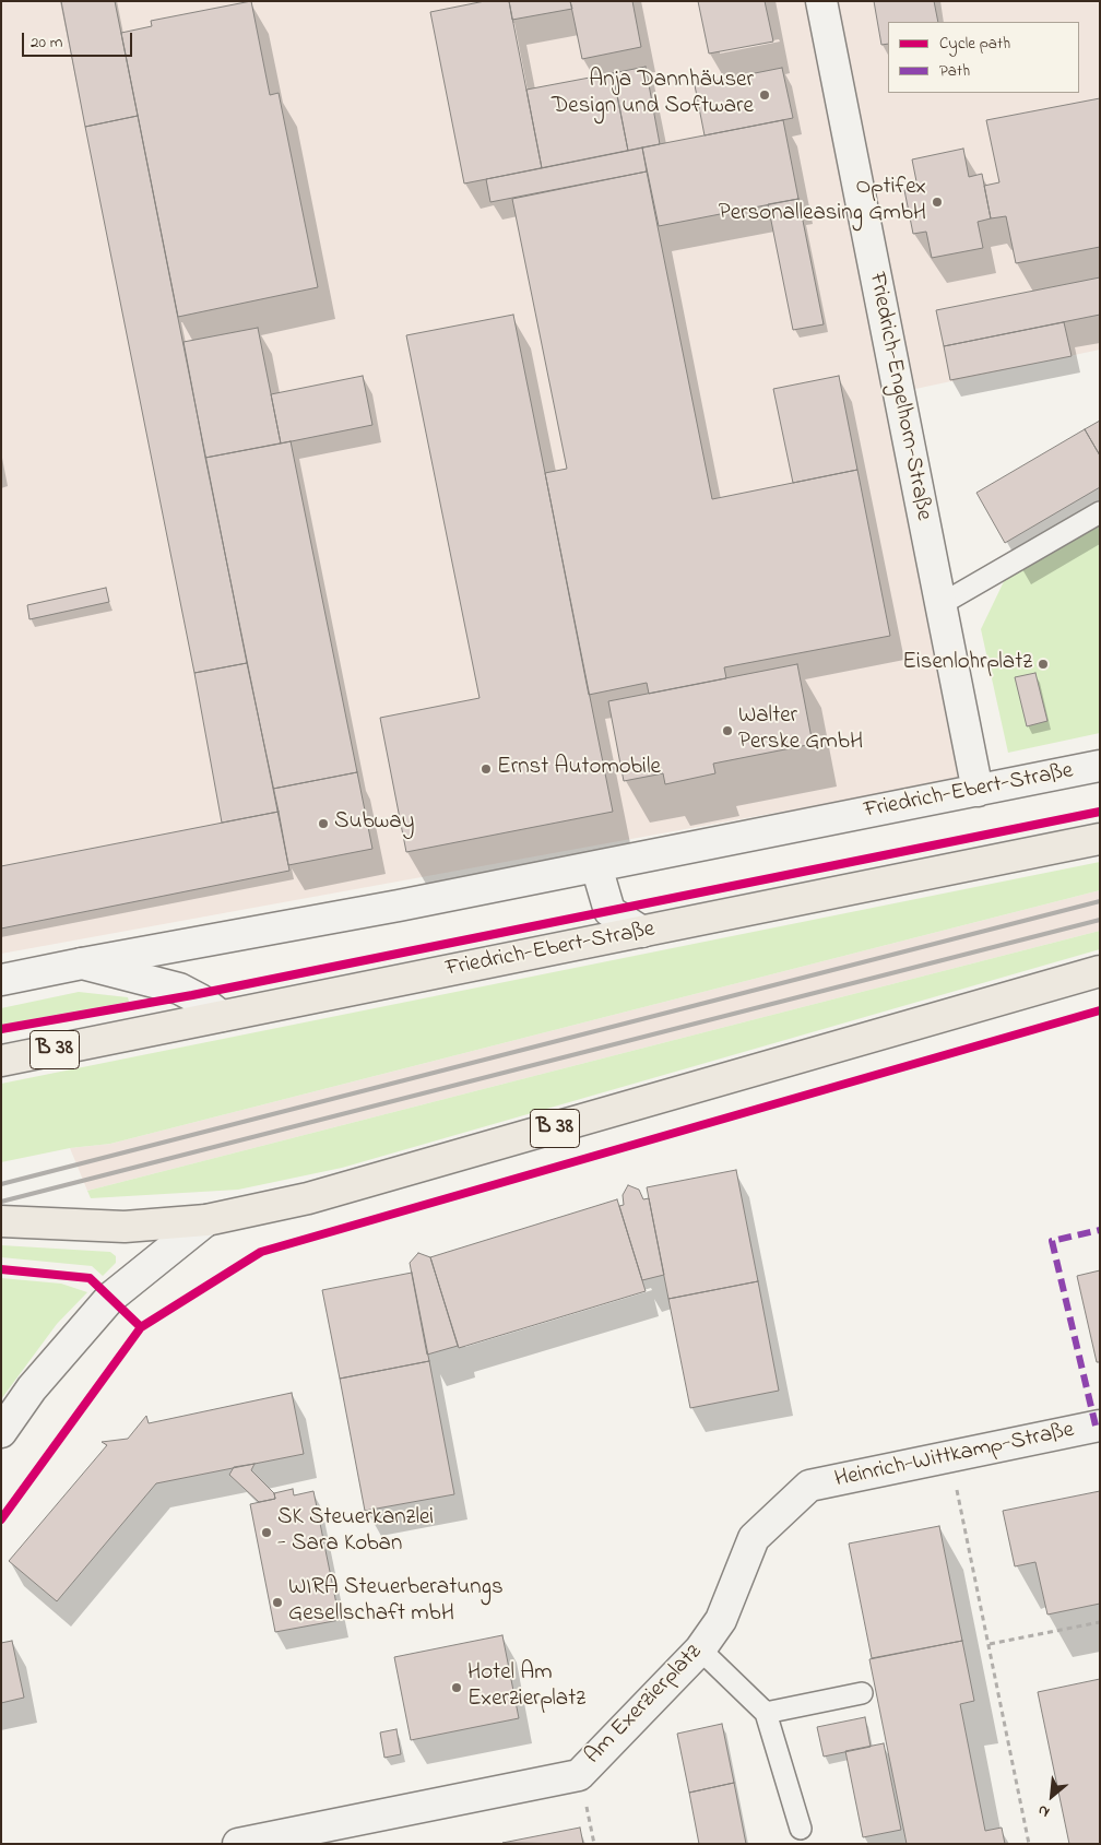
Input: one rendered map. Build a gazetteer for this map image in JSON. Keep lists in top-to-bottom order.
{
  "streets": {
    "main road": ["Friedrich-Ebert-Straße", "B 38"],
    "street": ["Friedrich-Engelhorn-Straße", "Heinrich-Wittkamp-Straße", "Am Exerzierplatz"]
  },
  "crossings": [
    ["Friedrich-Engelhorn-Straße", "Friedrich-Ebert-Straße"],
    ["Heinrich-Wittkamp-Straße", "Am Exerzierplatz"]
  ],
  "places": [
    "Anja Dannhäuser Design und Software",
    "Optifex Personalleasing GmbH",
    "Eisenlohrplatz",
    "Walter Perske GmbH",
    "Ernst Automobile",
    "Subway",
    "SK Steuerkanzlei - Sara Koban",
    "WIRA Steuerberatungs Gesellschaft mbH",
    "Hotel Am Exerzierplatz"
  ],
  "legend": ["Cycle path", "Path"],
  "scale_bar": "20 m",
  "north": "bottom left"
}
